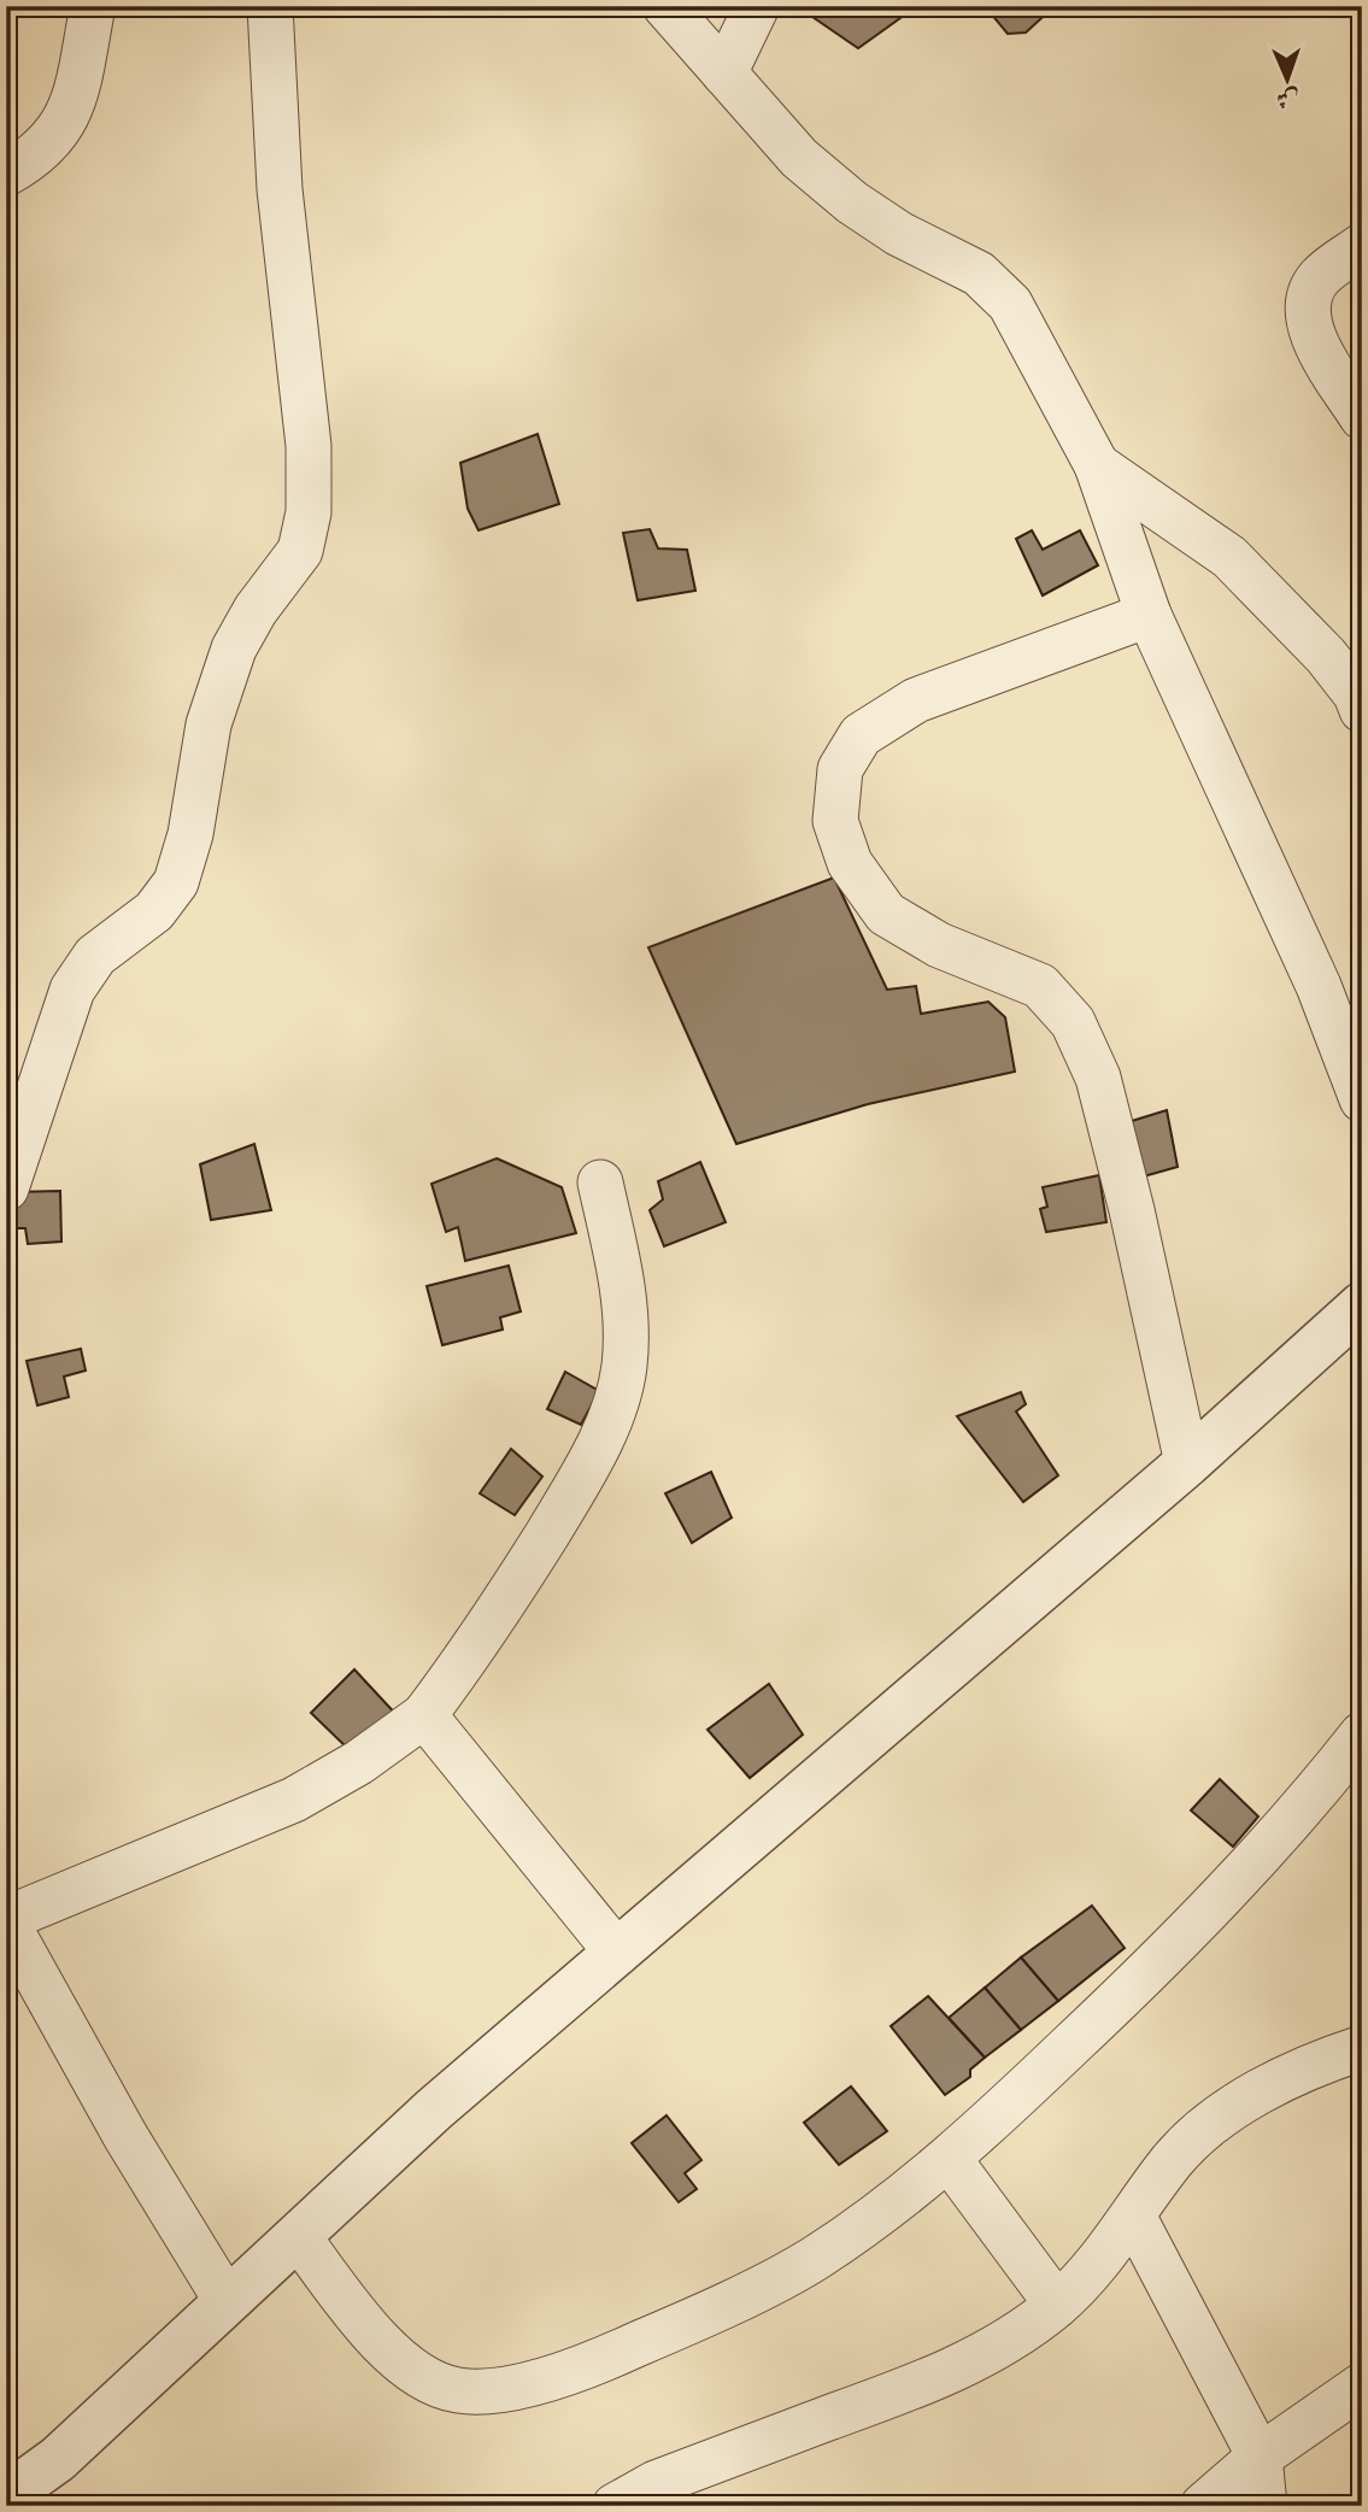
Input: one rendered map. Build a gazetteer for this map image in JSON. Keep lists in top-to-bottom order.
{
  "north": "bottom"
}
